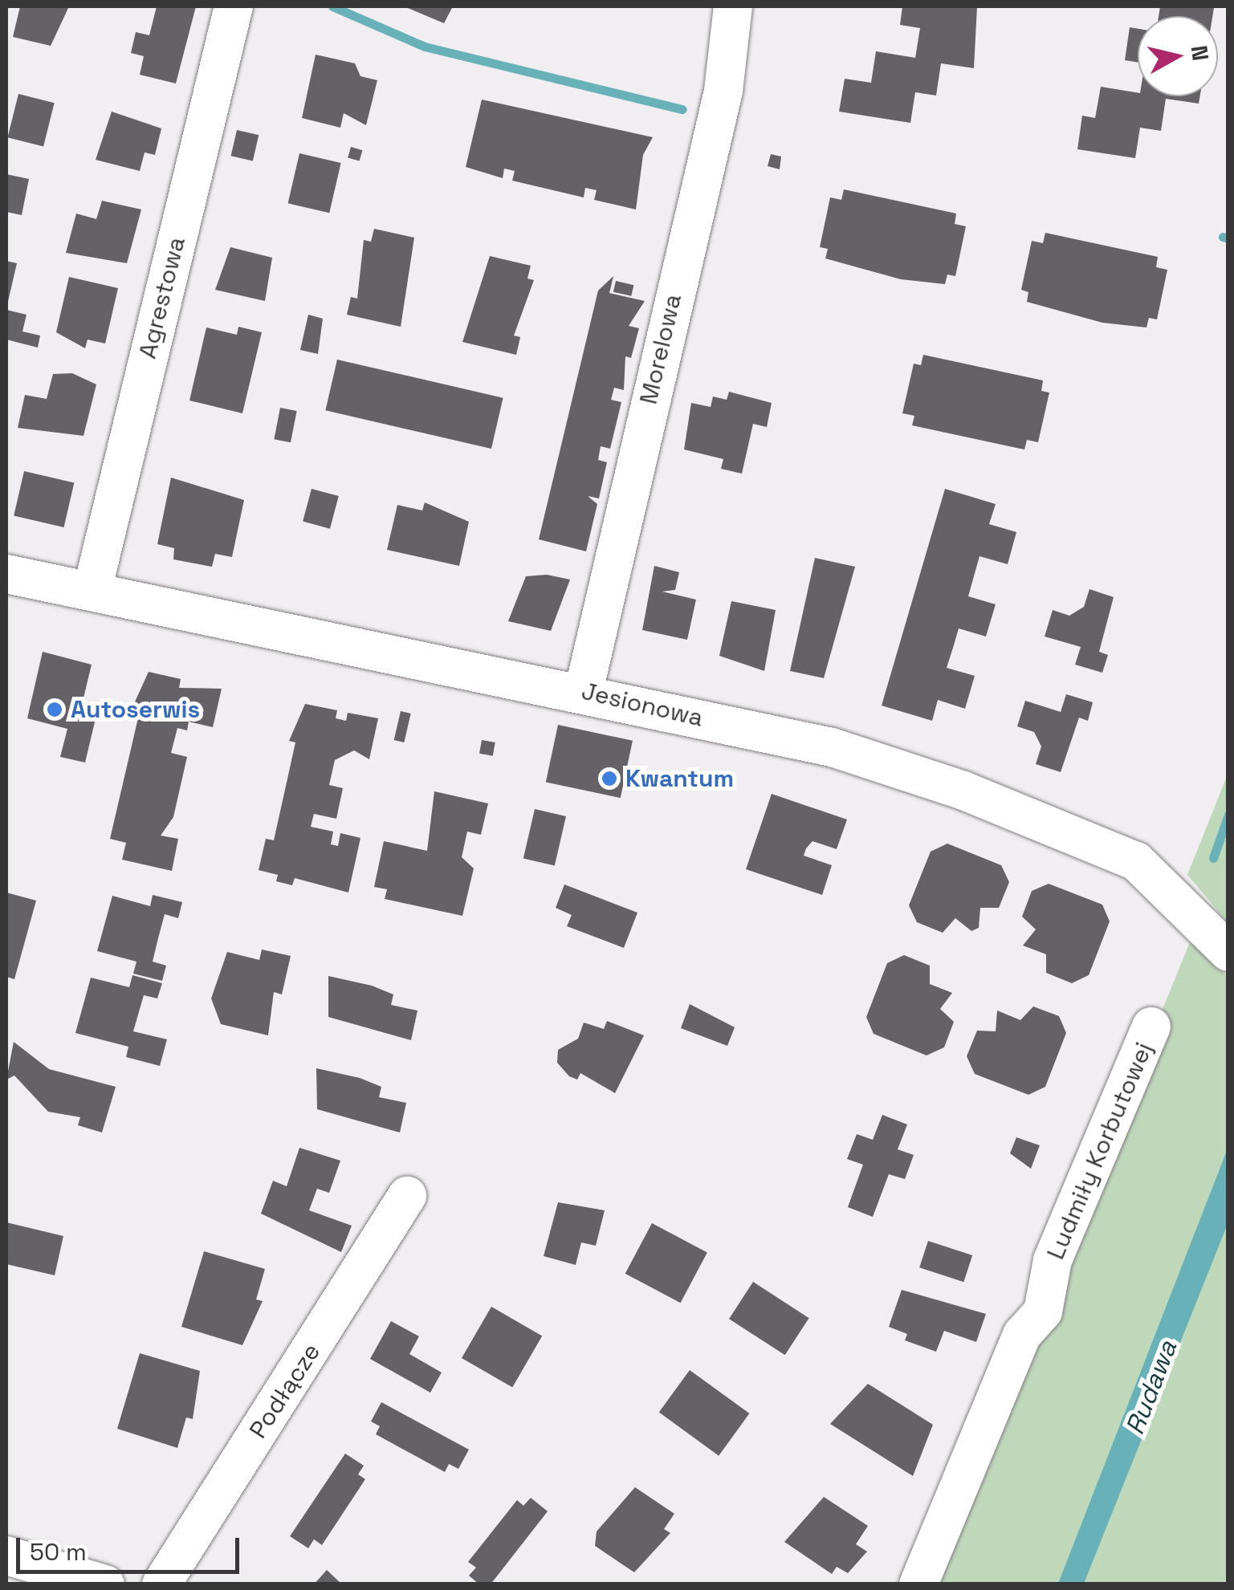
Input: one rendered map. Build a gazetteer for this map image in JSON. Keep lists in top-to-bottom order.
{
  "streets": {
    "street": [
      "Agrestowa",
      "Morelowa",
      "Jesionowa",
      "Ludmiły Korbutowej",
      "Podłącze"
    ]
  },
  "crossings": [
    ["Agrestowa", "Jesionowa"],
    ["Morelowa", "Jesionowa"]
  ],
  "water": ["Rudawa"],
  "places": ["Autoserwis", "Kwantum"],
  "scale_bar": "50 m",
  "north": "right"
}
